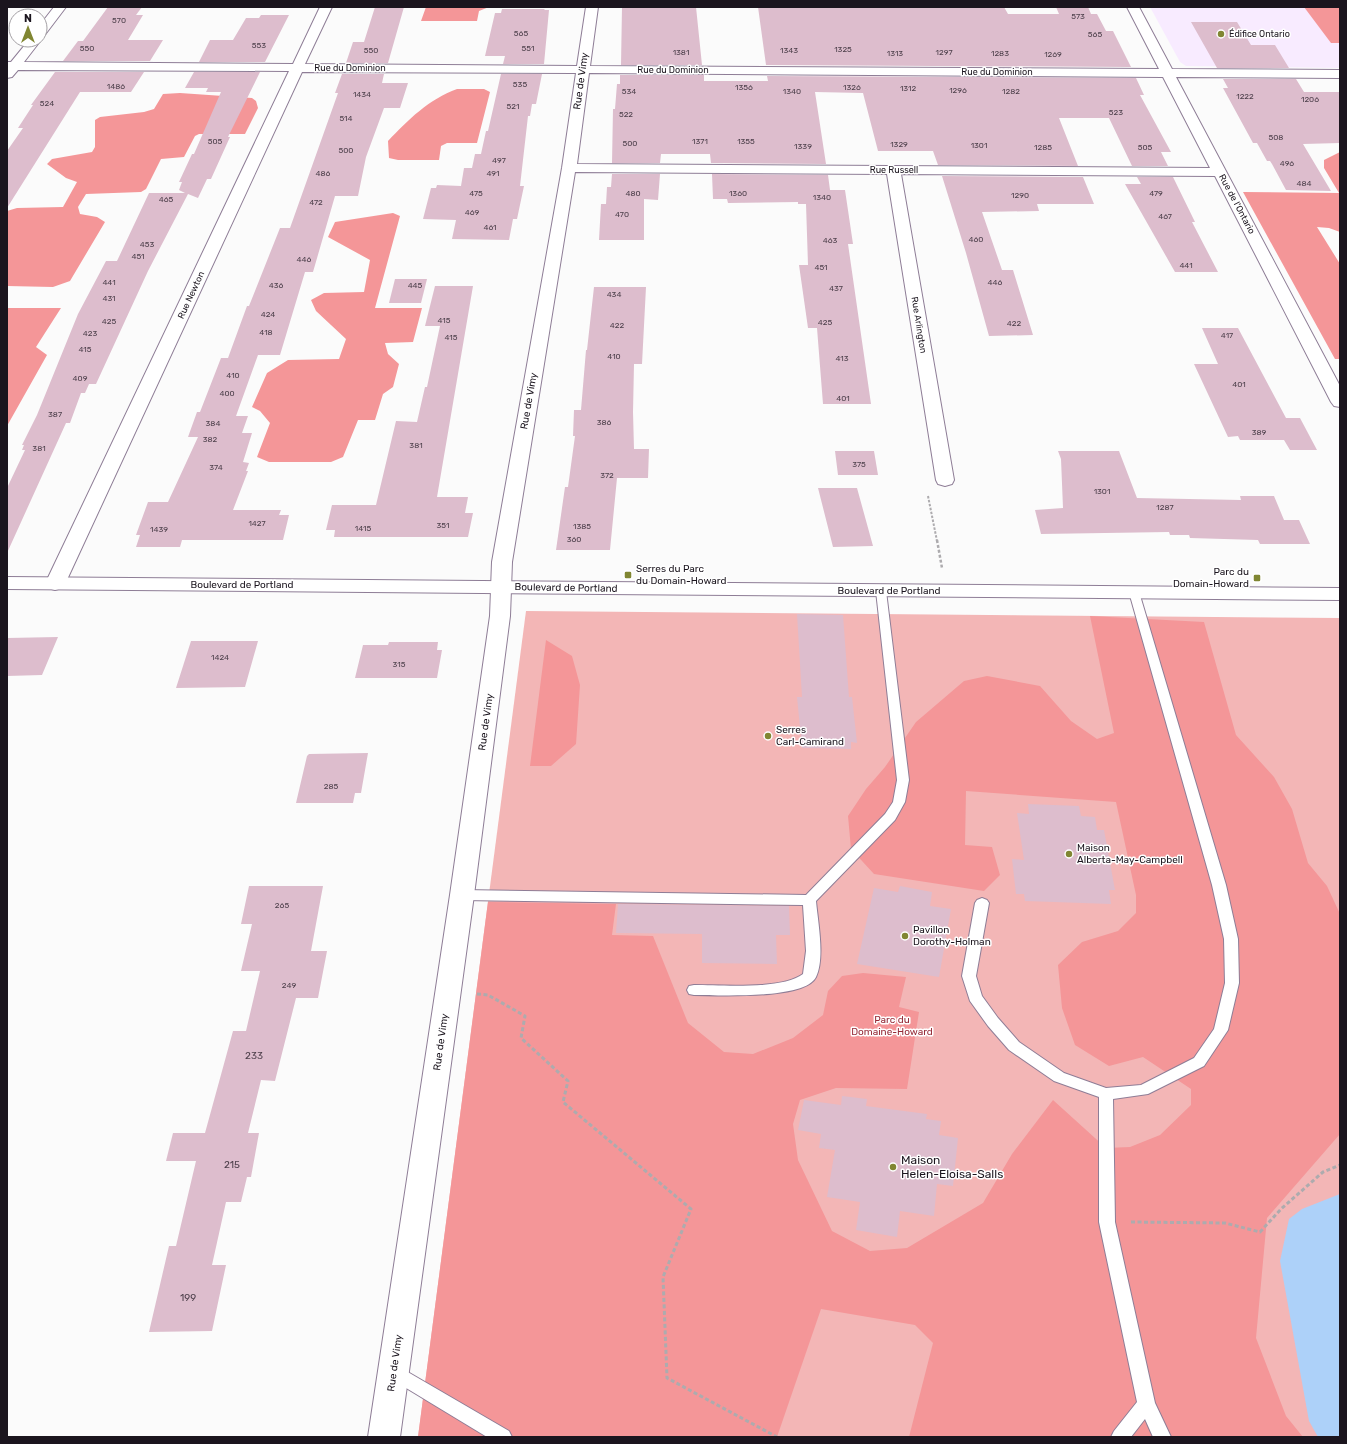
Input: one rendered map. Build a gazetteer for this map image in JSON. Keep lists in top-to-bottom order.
{
  "streets": {
    "street": [
      "Rue du Dominion",
      "Rue de Vimy",
      "Rue Russell",
      "Rue de l'Ontario",
      "Rue Newton",
      "Rue Arlington",
      "Boulevard de Portland"
    ]
  },
  "crossings": [
    ["Rue du Dominion", "Rue de Vimy"],
    ["Rue du Dominion", "Rue de l'Ontario"],
    ["Rue du Dominion", "Rue Newton"],
    ["Rue de Vimy", "Rue Russell"],
    ["Rue de Vimy", "Boulevard de Portland"],
    ["Rue Russell", "Rue de l'Ontario"],
    ["Rue Russell", "Rue Arlington"],
    ["Rue Newton", "Boulevard de Portland"]
  ],
  "parks": ["Parc du Domaine-Howard"],
  "places": {
    "other": [
      "Édifice Ontario",
      "Serres Carl-Camirand",
      "Maison Alberta-May-Campbell",
      "Pavillon Dorothy-Holman",
      "Maison Helen-Eloisa-Salls"
    ],
    "transit": ["Serres du Parc du Domain-Howard", "Parc du Domain-Howard"]
  },
  "house_numbers": [
    "573",
    "570",
    "565",
    "565",
    "553",
    "550",
    "551",
    "1325",
    "550",
    "1343",
    "1381",
    "1297",
    "1313",
    "1283",
    "1269",
    "535",
    "1486",
    "1356",
    "1326",
    "1312",
    "1296",
    "534",
    "1340",
    "1282",
    "1434",
    "1222",
    "1206",
    "524",
    "521",
    "523",
    "522",
    "514",
    "508",
    "505",
    "1371",
    "1355",
    "500",
    "1329",
    "1301",
    "1339",
    "1285",
    "505",
    "500",
    "497",
    "496",
    "486",
    "491",
    "484",
    "475",
    "480",
    "1360",
    "479",
    "1290",
    "1340",
    "465",
    "472",
    "469",
    "470",
    "467",
    "461",
    "460",
    "463",
    "453",
    "451",
    "446",
    "441",
    "451",
    "441",
    "446",
    "436",
    "445",
    "437",
    "434",
    "431",
    "424",
    "415",
    "425",
    "425",
    "422",
    "422",
    "418",
    "423",
    "417",
    "415",
    "415",
    "410",
    "413",
    "410",
    "409",
    "401",
    "400",
    "401",
    "387",
    "386",
    "384",
    "389",
    "382",
    "381",
    "381",
    "375",
    "374",
    "372",
    "1301",
    "1287",
    "1427",
    "351",
    "1385",
    "1415",
    "1439",
    "360",
    "1424",
    "315",
    "285",
    "265",
    "249",
    "233",
    "215",
    "199"
  ],
  "north": "top"
}
